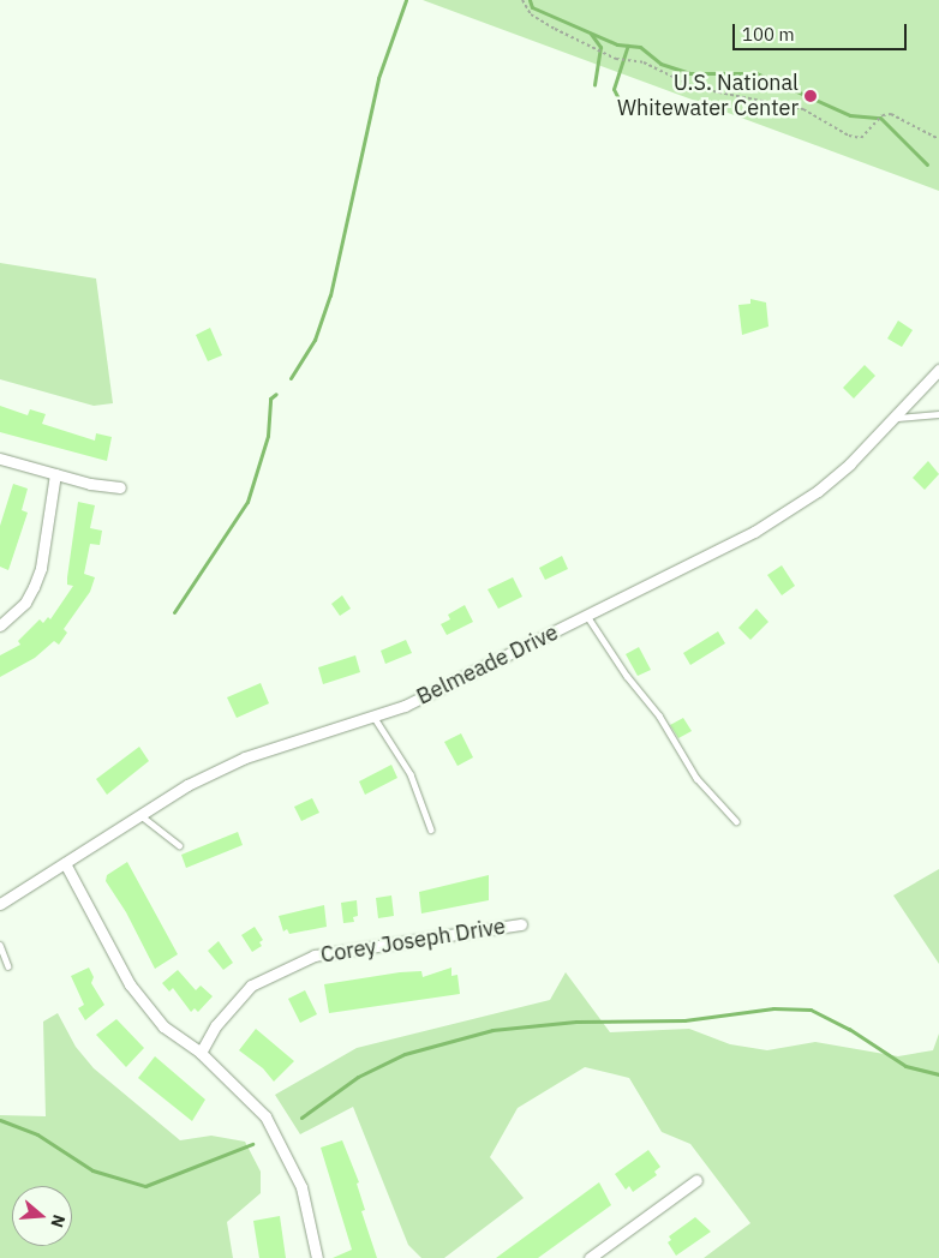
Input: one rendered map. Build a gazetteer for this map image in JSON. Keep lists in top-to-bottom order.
{
  "streets": {
    "street": ["Belmeade Drive", "Corey Joseph Drive"]
  },
  "places": ["U.S. National Whitewater Center"],
  "scale_bar": "100 m",
  "north": "right"
}
